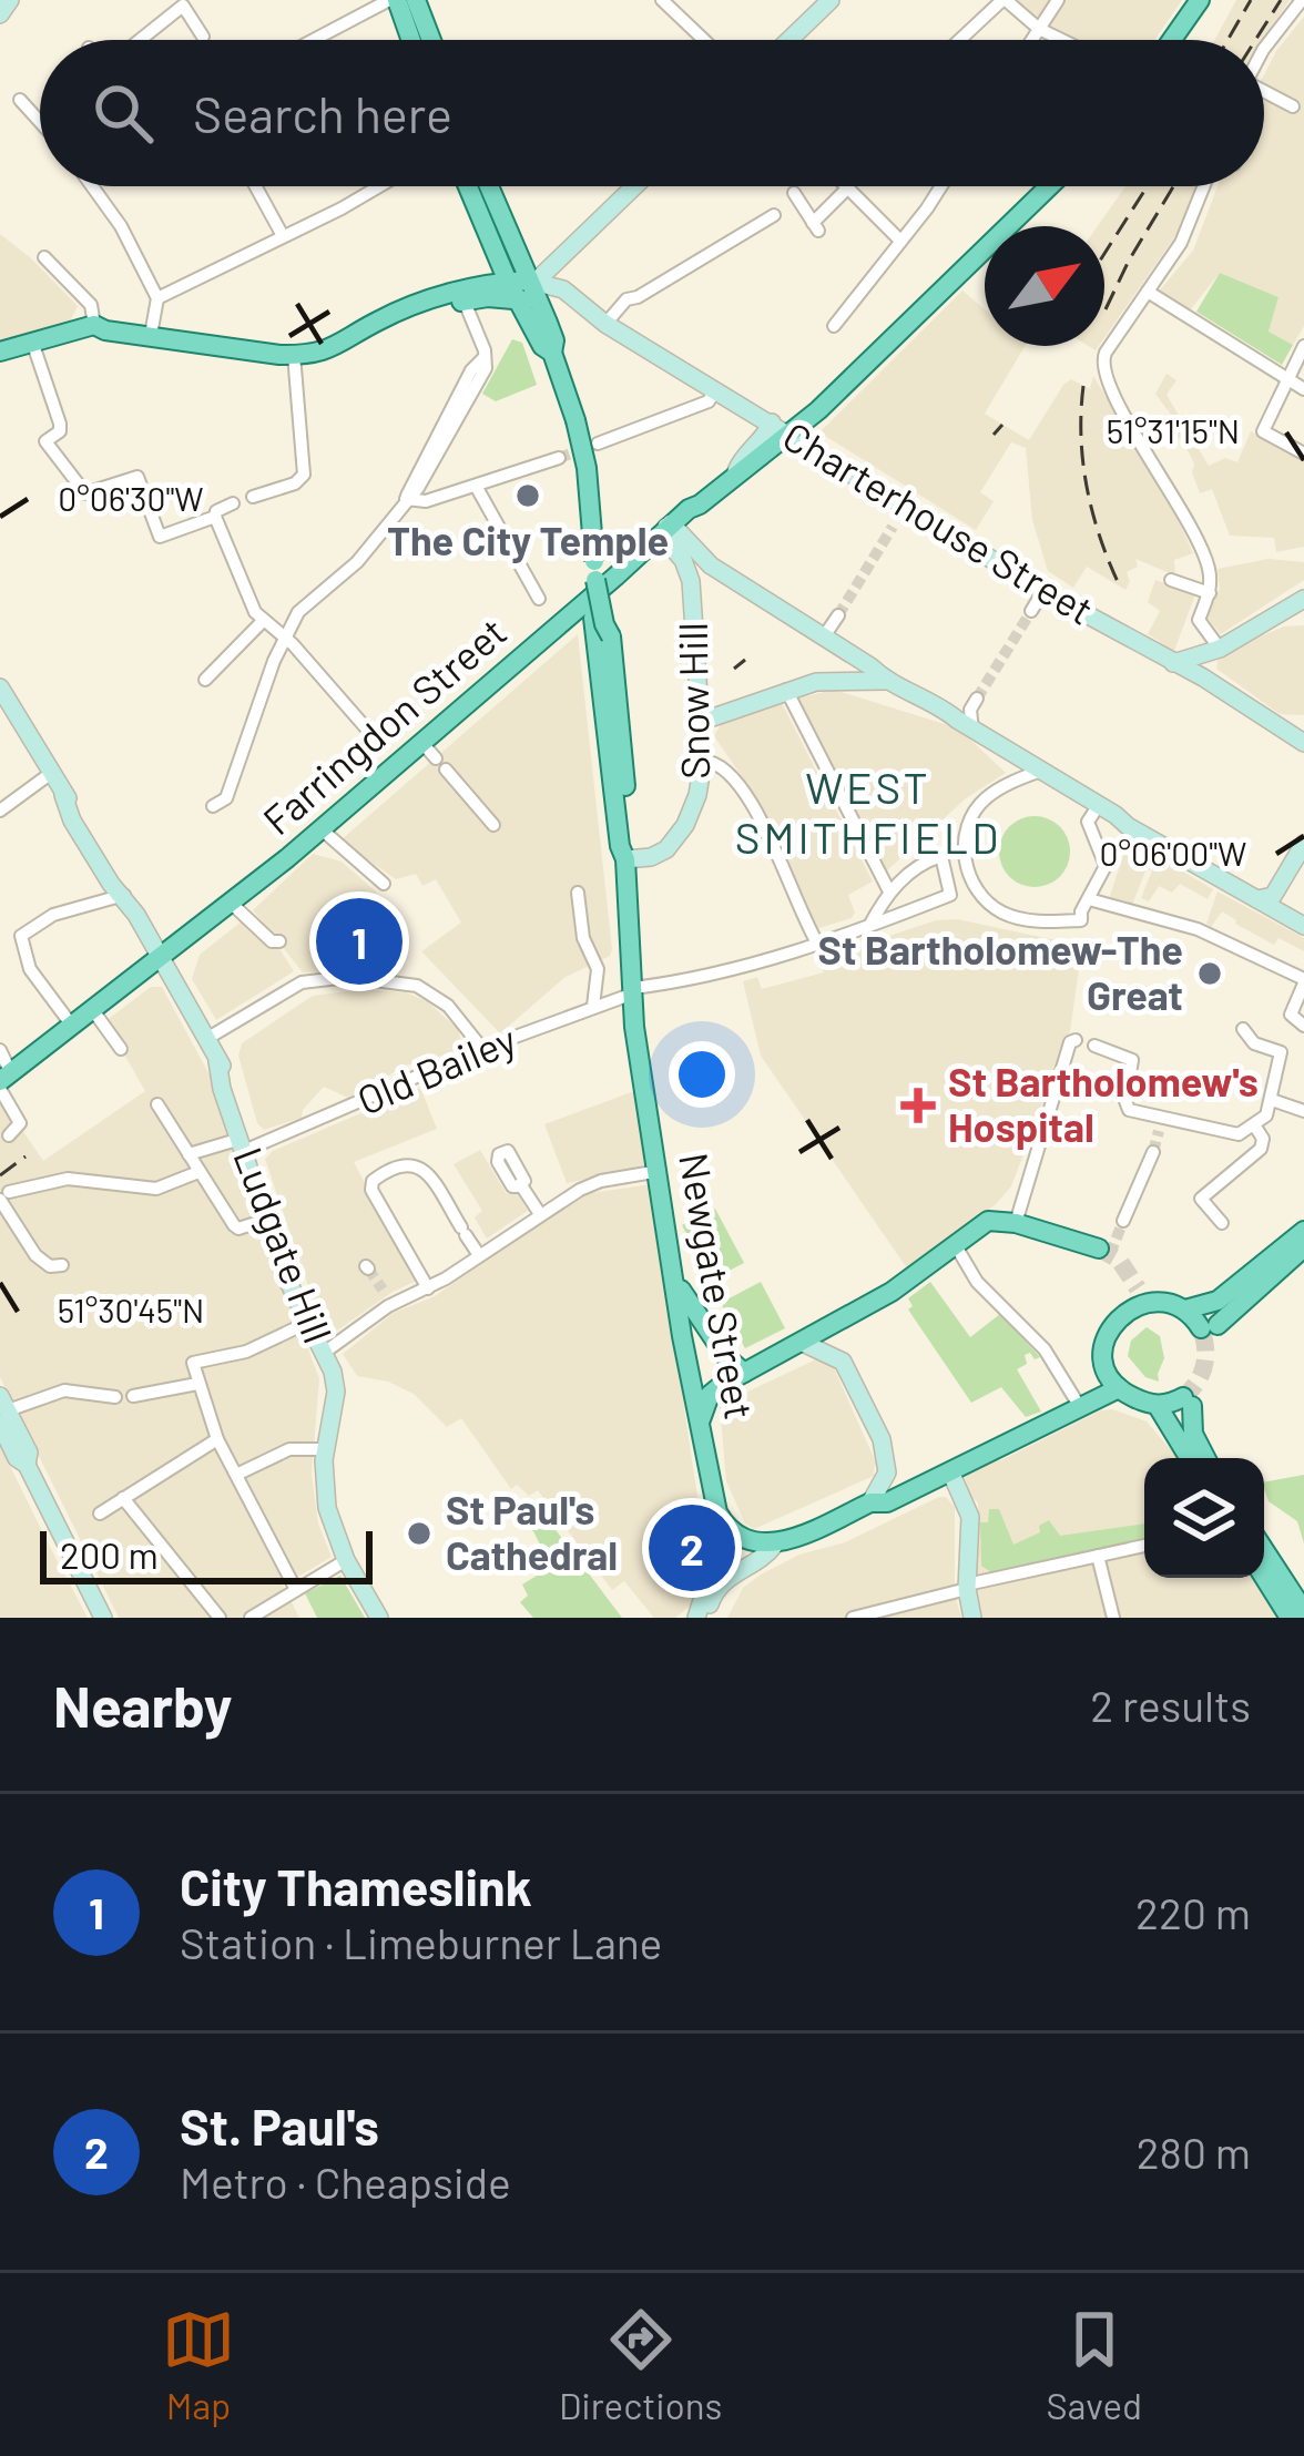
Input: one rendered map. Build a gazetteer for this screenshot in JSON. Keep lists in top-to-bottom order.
{
  "streets": {
    "main road": ["Farringdon Street", "Newgate Street"],
    "street": [
      "Charterhouse Street",
      "Snow Hill",
      "Old Bailey",
      "Ludgate Hill"
    ]
  },
  "crossings": [
    ["Charterhouse Street", "Farringdon Street"],
    ["Snow Hill", "Farringdon Street"],
    ["Snow Hill", "Newgate Street"],
    ["Farringdon Street", "Ludgate Hill"],
    ["Old Bailey", "Ludgate Hill"],
    ["Old Bailey", "Newgate Street"]
  ],
  "districts": ["WEST SMITHFIELD"],
  "places": {
    "other": ["The City Temple", "St Bartholomew-The Great", "St Paul's Cathedral"],
    "health": ["St Bartholomew's Hospital"]
  },
  "scale_bar": "200 m",
  "north": "top right",
  "page": {
    "search": "Search here",
    "pins": ["1", "2"],
    "scale": "200 m",
    "heading": ["Nearby", "2 results"],
    "list": [
      {
        "mark": "1",
        "name": "City Thameslink",
        "note": "Station · Limeburner Lane",
        "value": "220 m"
      },
      {
        "mark": "2",
        "name": "St. Paul's",
        "note": "Metro · Cheapside",
        "value": "280 m"
      }
    ],
    "nav": ["Map", "Directions", "Saved"]
  },
  "coordinates": [
    "51°31'15\"N",
    "0°06'30\"W",
    "0°06'00\"W",
    "51°30'45\"N"
  ]
}
